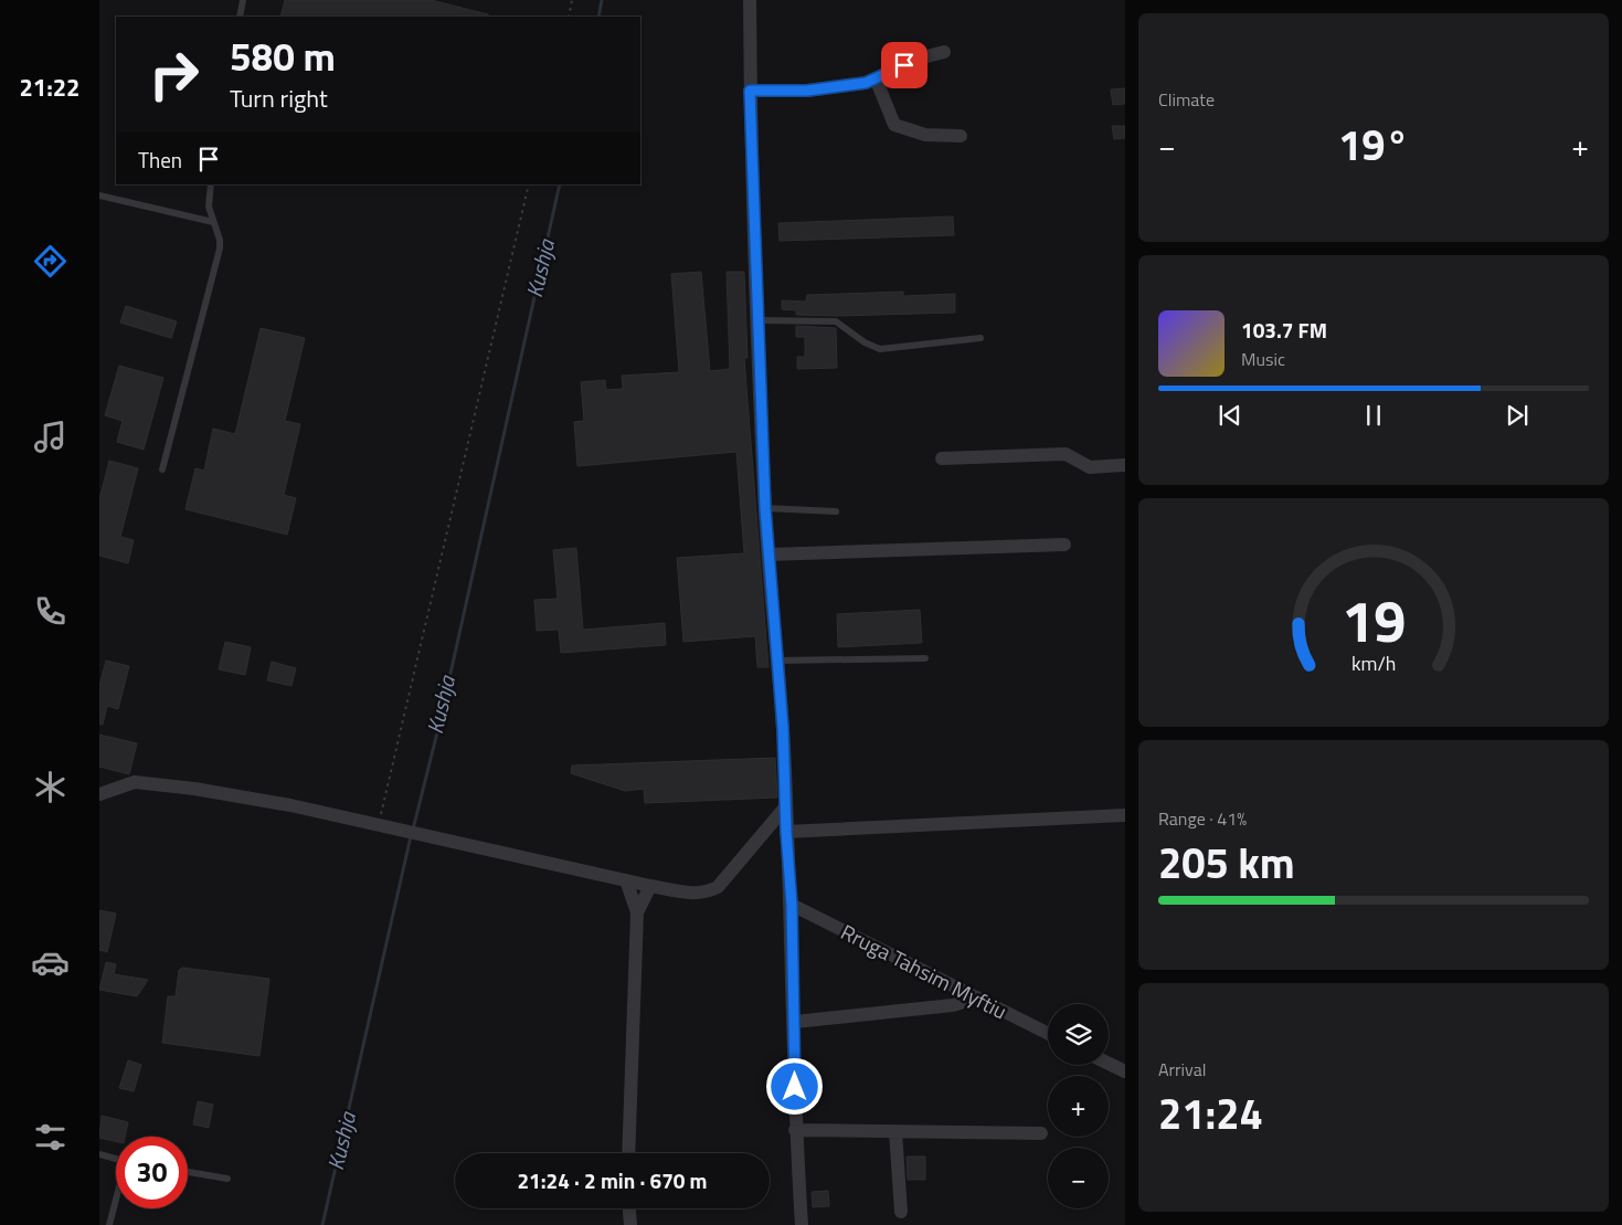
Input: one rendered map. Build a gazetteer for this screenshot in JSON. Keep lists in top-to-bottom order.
{
  "streets": {
    "street": ["Rruga Tahsim Myftiu"]
  },
  "water": ["Kushja"],
  "page": {
    "tabs": "21:22",
    "tile": [
      "Climate",
      ["Range · 41%", "205 km"],
      ["Arrival", "21:24"]
    ],
    "turn": ["580 m", "Turn right"],
    "heat": ["−", "19°", "+"],
    "then": "Then",
    "song": ["103.7 FM", "Music"],
    "map_buttons": ["+", "−"],
    "limit": "30",
    "trip": "21:24 · 2 min · 670 m",
    "gauge": ["19", "km/h"]
  }
}
